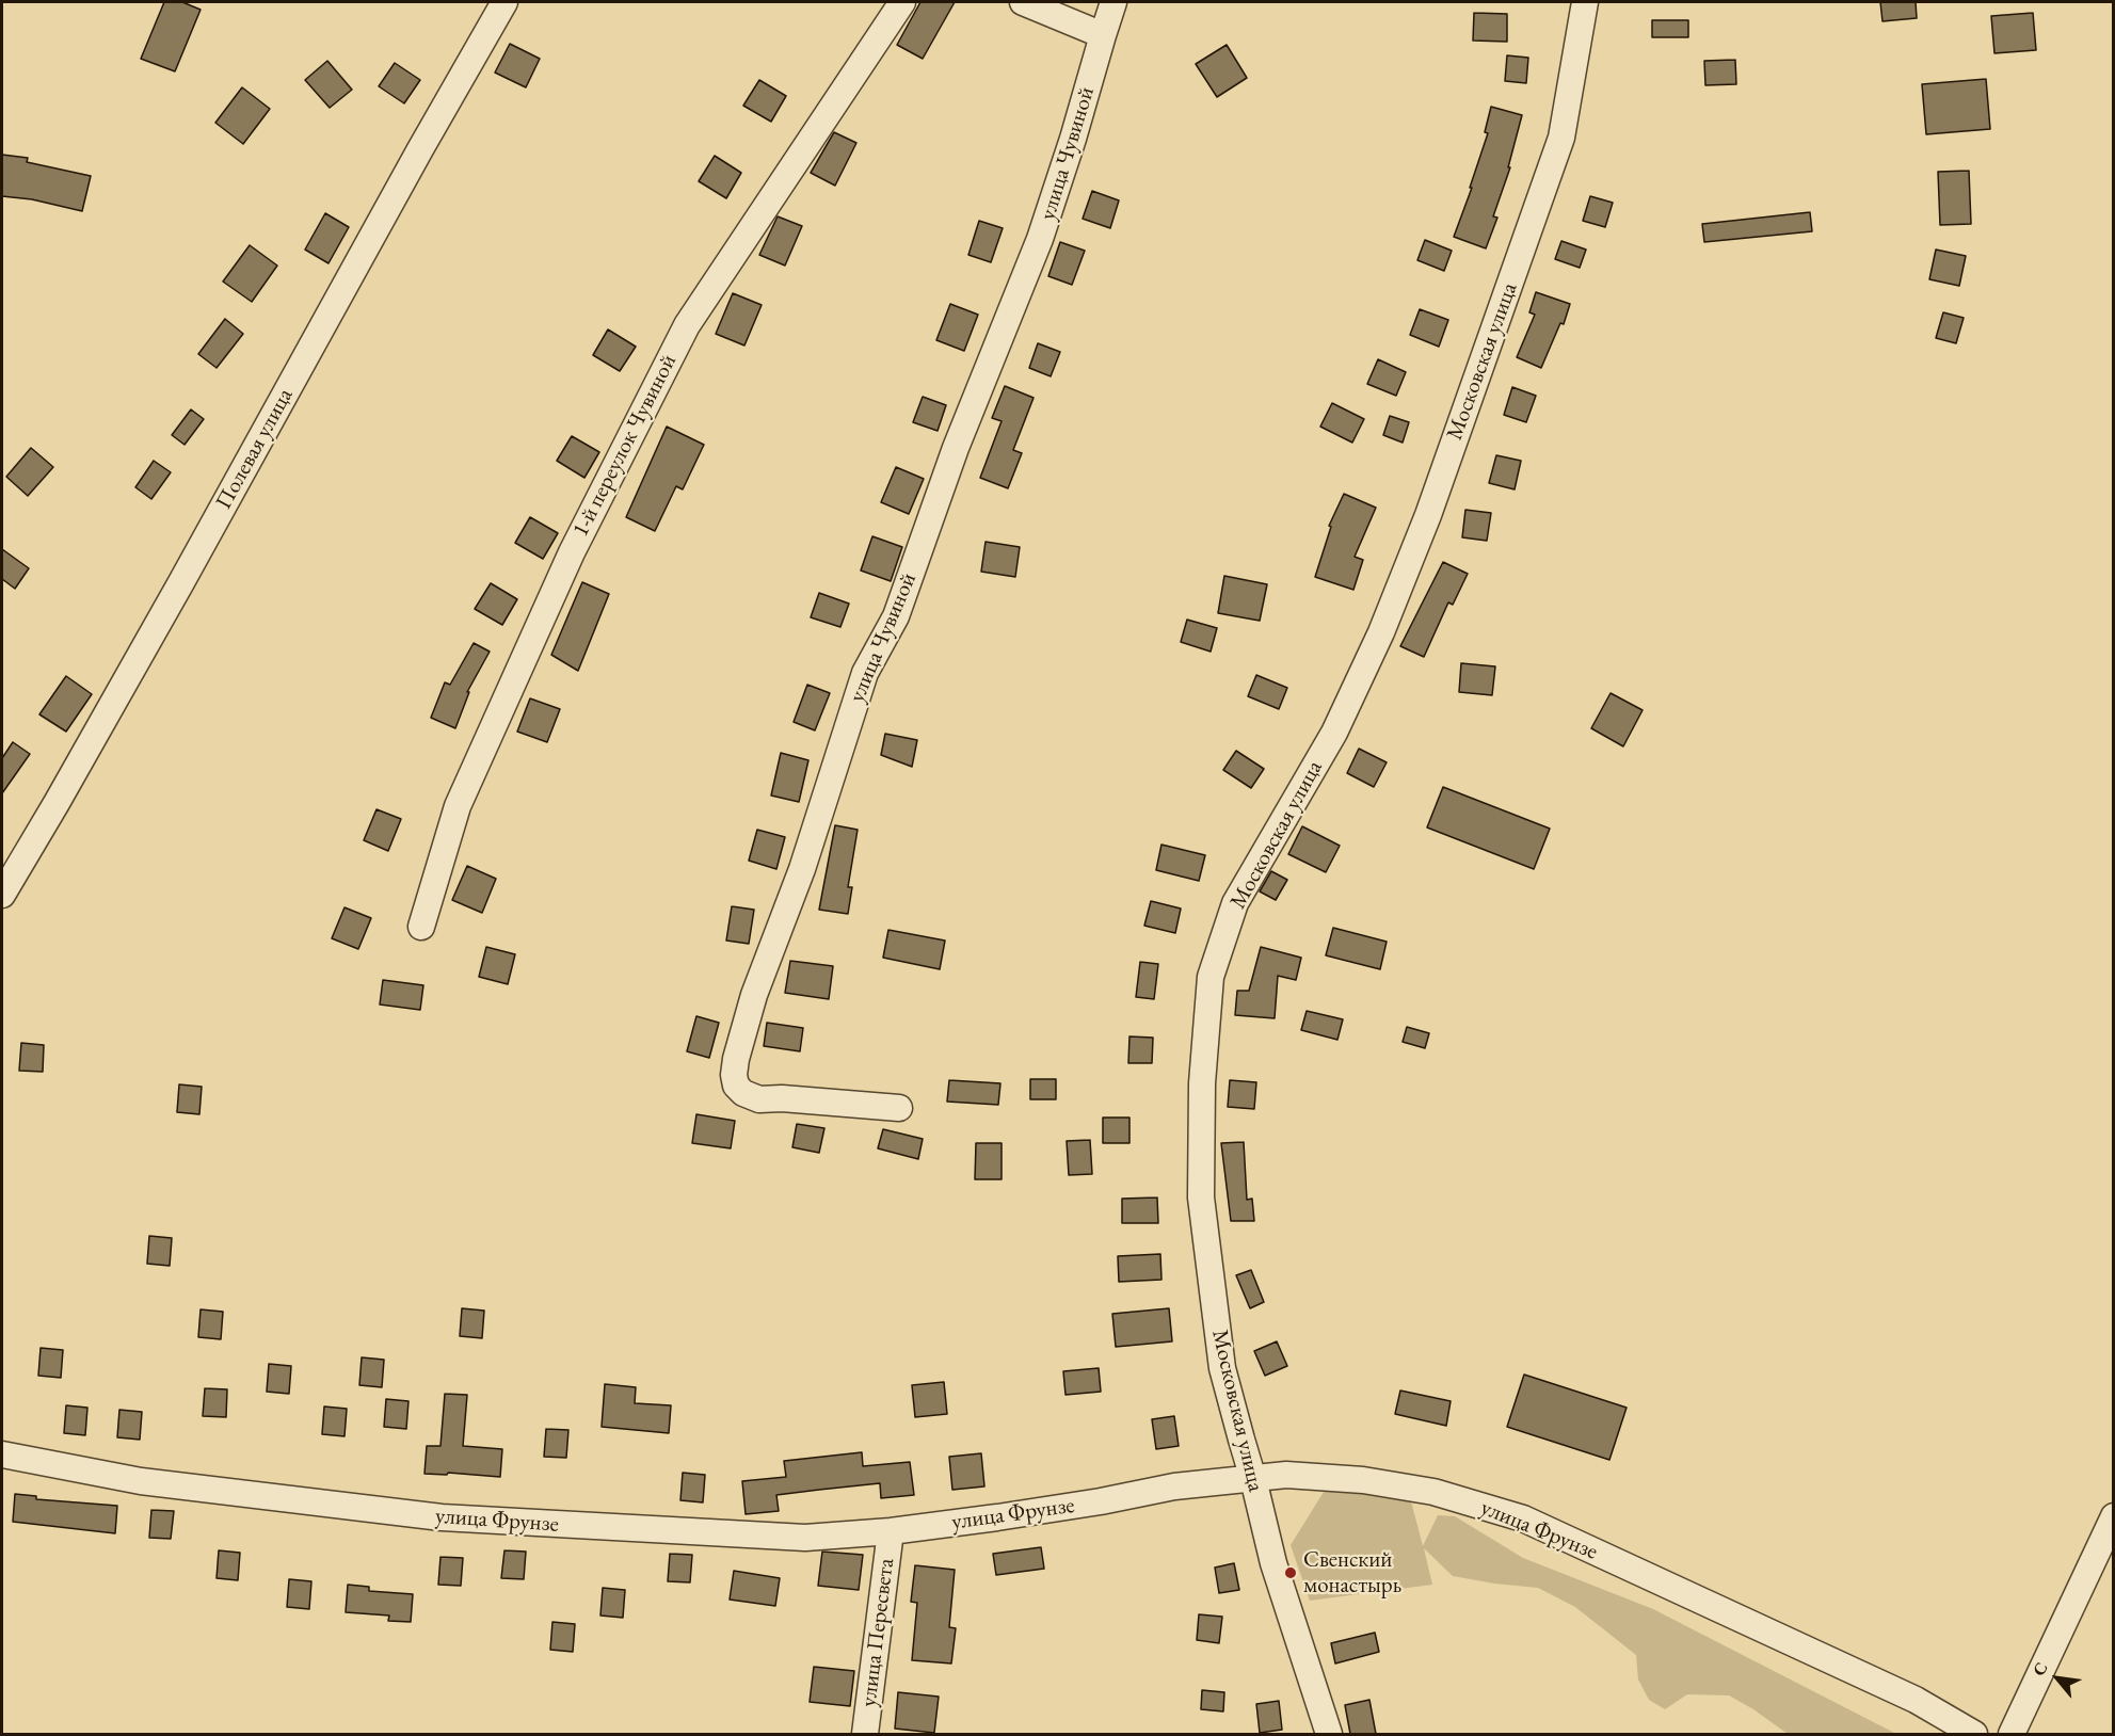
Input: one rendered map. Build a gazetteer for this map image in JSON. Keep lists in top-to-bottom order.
{
  "streets": {
    "street": [
      "улица Чувиной",
      "Московская улица",
      "1-й переулок Чувиной",
      "Полевая улица",
      "улица Фрунзе",
      "улица Пересвета"
    ]
  },
  "crossings": [
    ["Московская улица", "улица Фрунзе"],
    ["улица Фрунзе", "улица Пересвета"]
  ],
  "places": ["Свенский монастырь"],
  "north": "top left"
}
